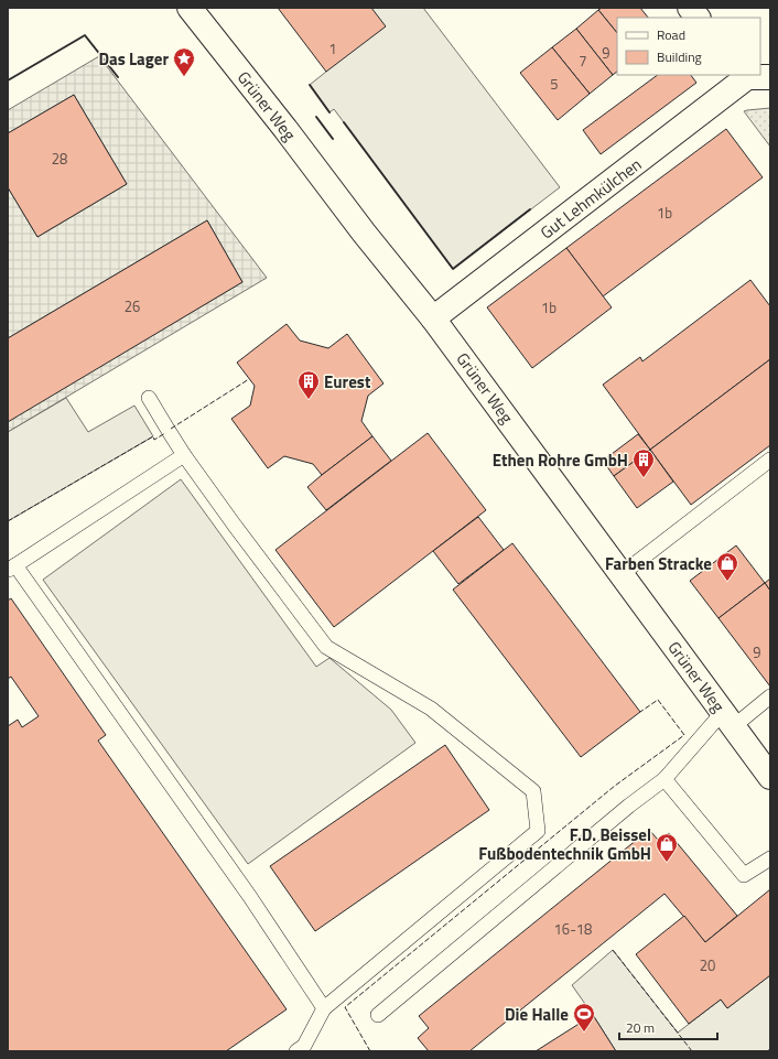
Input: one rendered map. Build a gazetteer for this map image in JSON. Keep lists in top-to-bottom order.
{
  "streets": {
    "street": ["Grüner Weg", "Gut Lehmkülchen"]
  },
  "crossings": [
    ["Grüner Weg", "Gut Lehmkülchen"]
  ],
  "places": {
    "place": ["Das Lager"],
    "building": ["Eurest", "Ethen Rohre GmbH"],
    "shop": ["Farben Stracke", "F.D. Beissel Fußbodentechnik GmbH"],
    "sports": ["Die Halle"]
  },
  "house_numbers": [
    "1",
    "9",
    "7",
    "5",
    "28",
    "1b",
    "26",
    "1b",
    "9",
    "16-18",
    "20"
  ],
  "legend": ["Road", "Building"],
  "scale_bar": "20 m"
}
